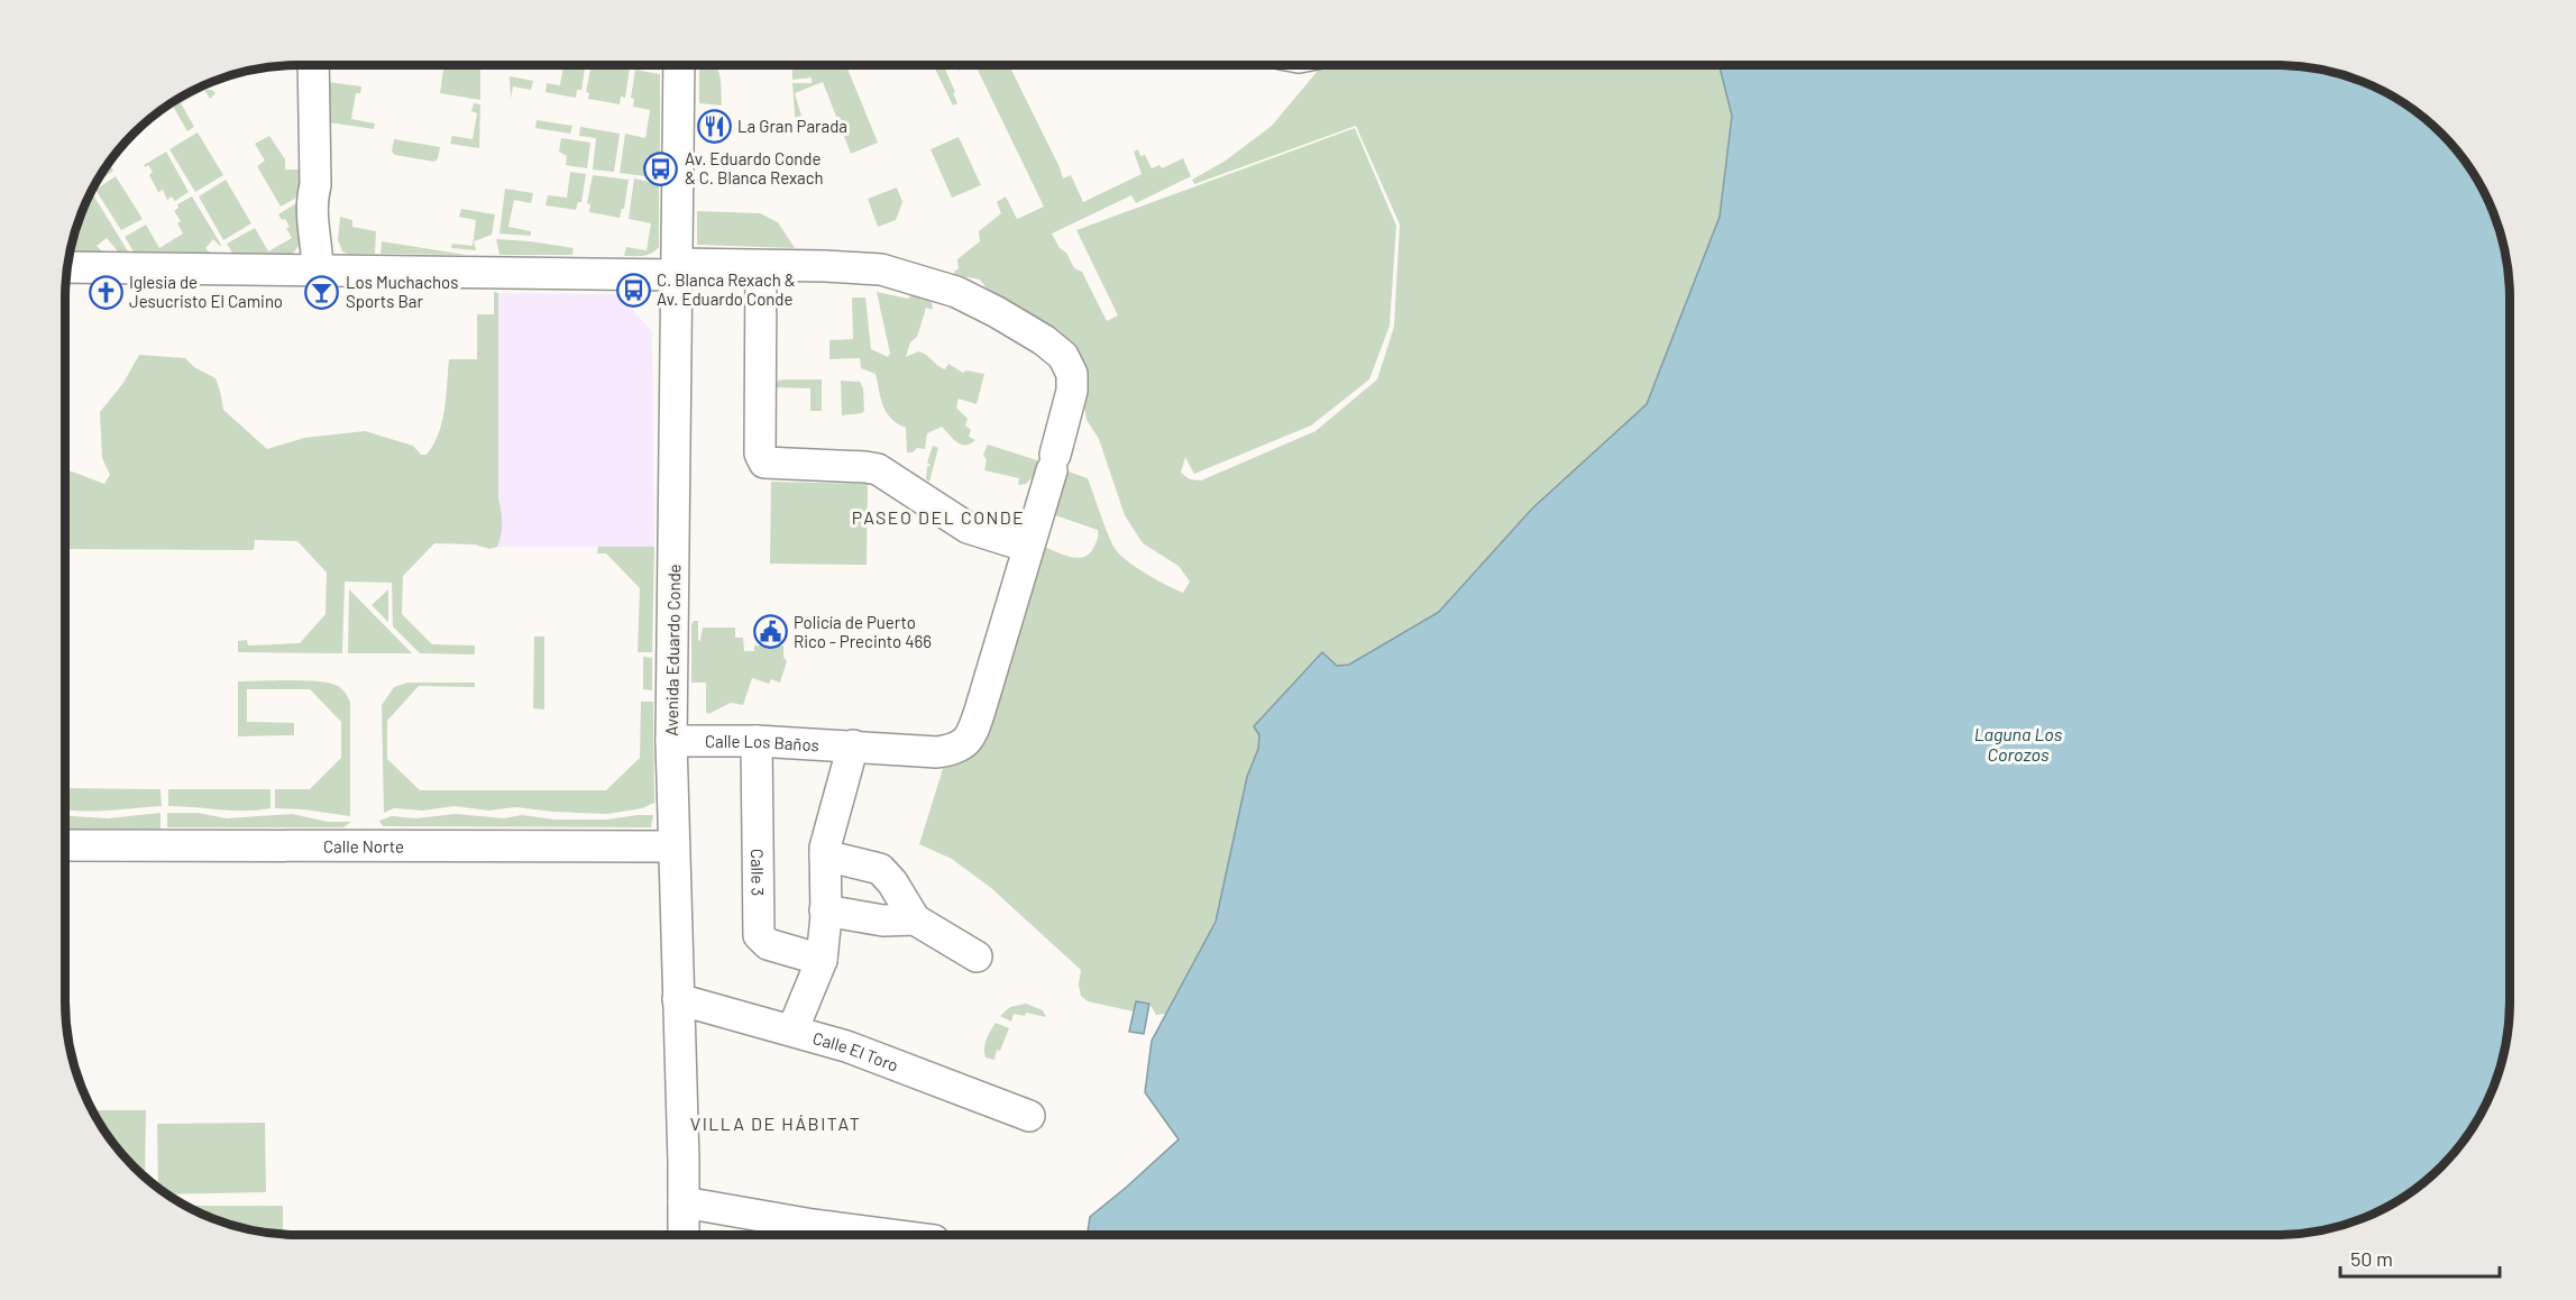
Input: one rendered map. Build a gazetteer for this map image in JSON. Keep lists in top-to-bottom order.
{
  "streets": {
    "street": [
      "Avenida Eduardo Conde",
      "Calle Los Baños",
      "Calle Norte",
      "Calle 3",
      "Calle El Toro"
    ]
  },
  "crossings": [
    ["Avenida Eduardo Conde", "Calle Los Baños"],
    ["Avenida Eduardo Conde", "Calle Norte"],
    ["Avenida Eduardo Conde", "Calle El Toro"],
    ["Calle Los Baños", "Calle 3"]
  ],
  "districts": ["PASEO DEL CONDE", "VILLA DE HÁBITAT"],
  "water": ["Laguna Los Corozos"],
  "places": {
    "restaurant": ["La Gran Parada"],
    "bus stop": ["Av. Eduardo Conde & C. Blanca Rexach", "C. Blanca Rexach & Av. Eduardo Conde"],
    "church": ["Iglesia de Jesucristo El Camino"],
    "bar": ["Los Muchachos Sports Bar"],
    "public building": ["Policía de Puerto Rico - Precinto 466"]
  },
  "scale_bar": "50 m"
}
